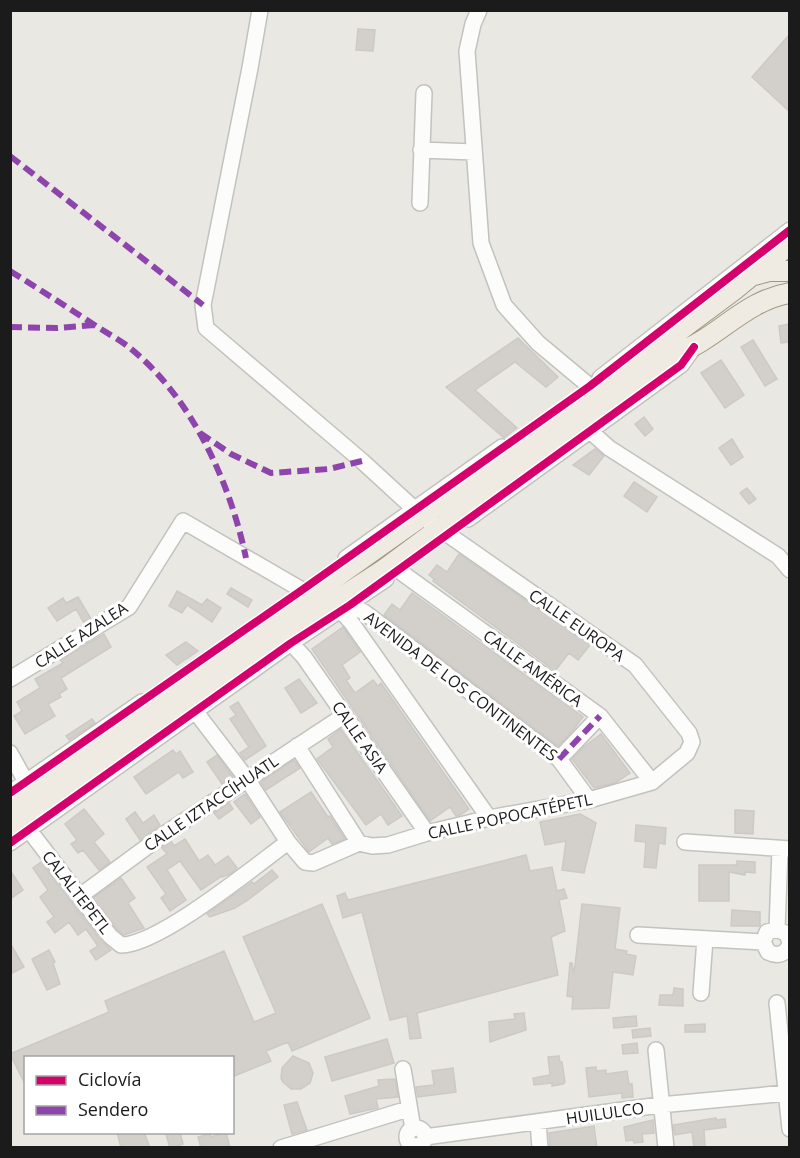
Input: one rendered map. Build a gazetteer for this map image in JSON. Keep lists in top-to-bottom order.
{
  "streets": {
    "street": [
      "CALLE EUROPA",
      "CALLE AZALEA",
      "CALLE AMÉRICA",
      "AVENIDA DE LOS CONTINENTES",
      "CALLE ASIA",
      "CALLE IZTACCÍHUATL",
      "CALLE POPOCATÉPETL",
      "CALALTEPETL",
      "HUILULCO"
    ]
  },
  "crossings": [
    ["CALLE EUROPA", "CALLE POPOCATÉPETL"],
    ["CALLE AMÉRICA", "CALLE POPOCATÉPETL"],
    ["AVENIDA DE LOS CONTINENTES", "CALLE POPOCATÉPETL"],
    ["CALLE ASIA", "CALLE IZTACCÍHUATL"],
    ["CALLE ASIA", "CALLE POPOCATÉPETL"],
    ["CALLE IZTACCÍHUATL", "CALALTEPETL"],
    ["CALLE POPOCATÉPETL", "CALALTEPETL"]
  ],
  "legend": ["Ciclovía", "Sendero"]
}
